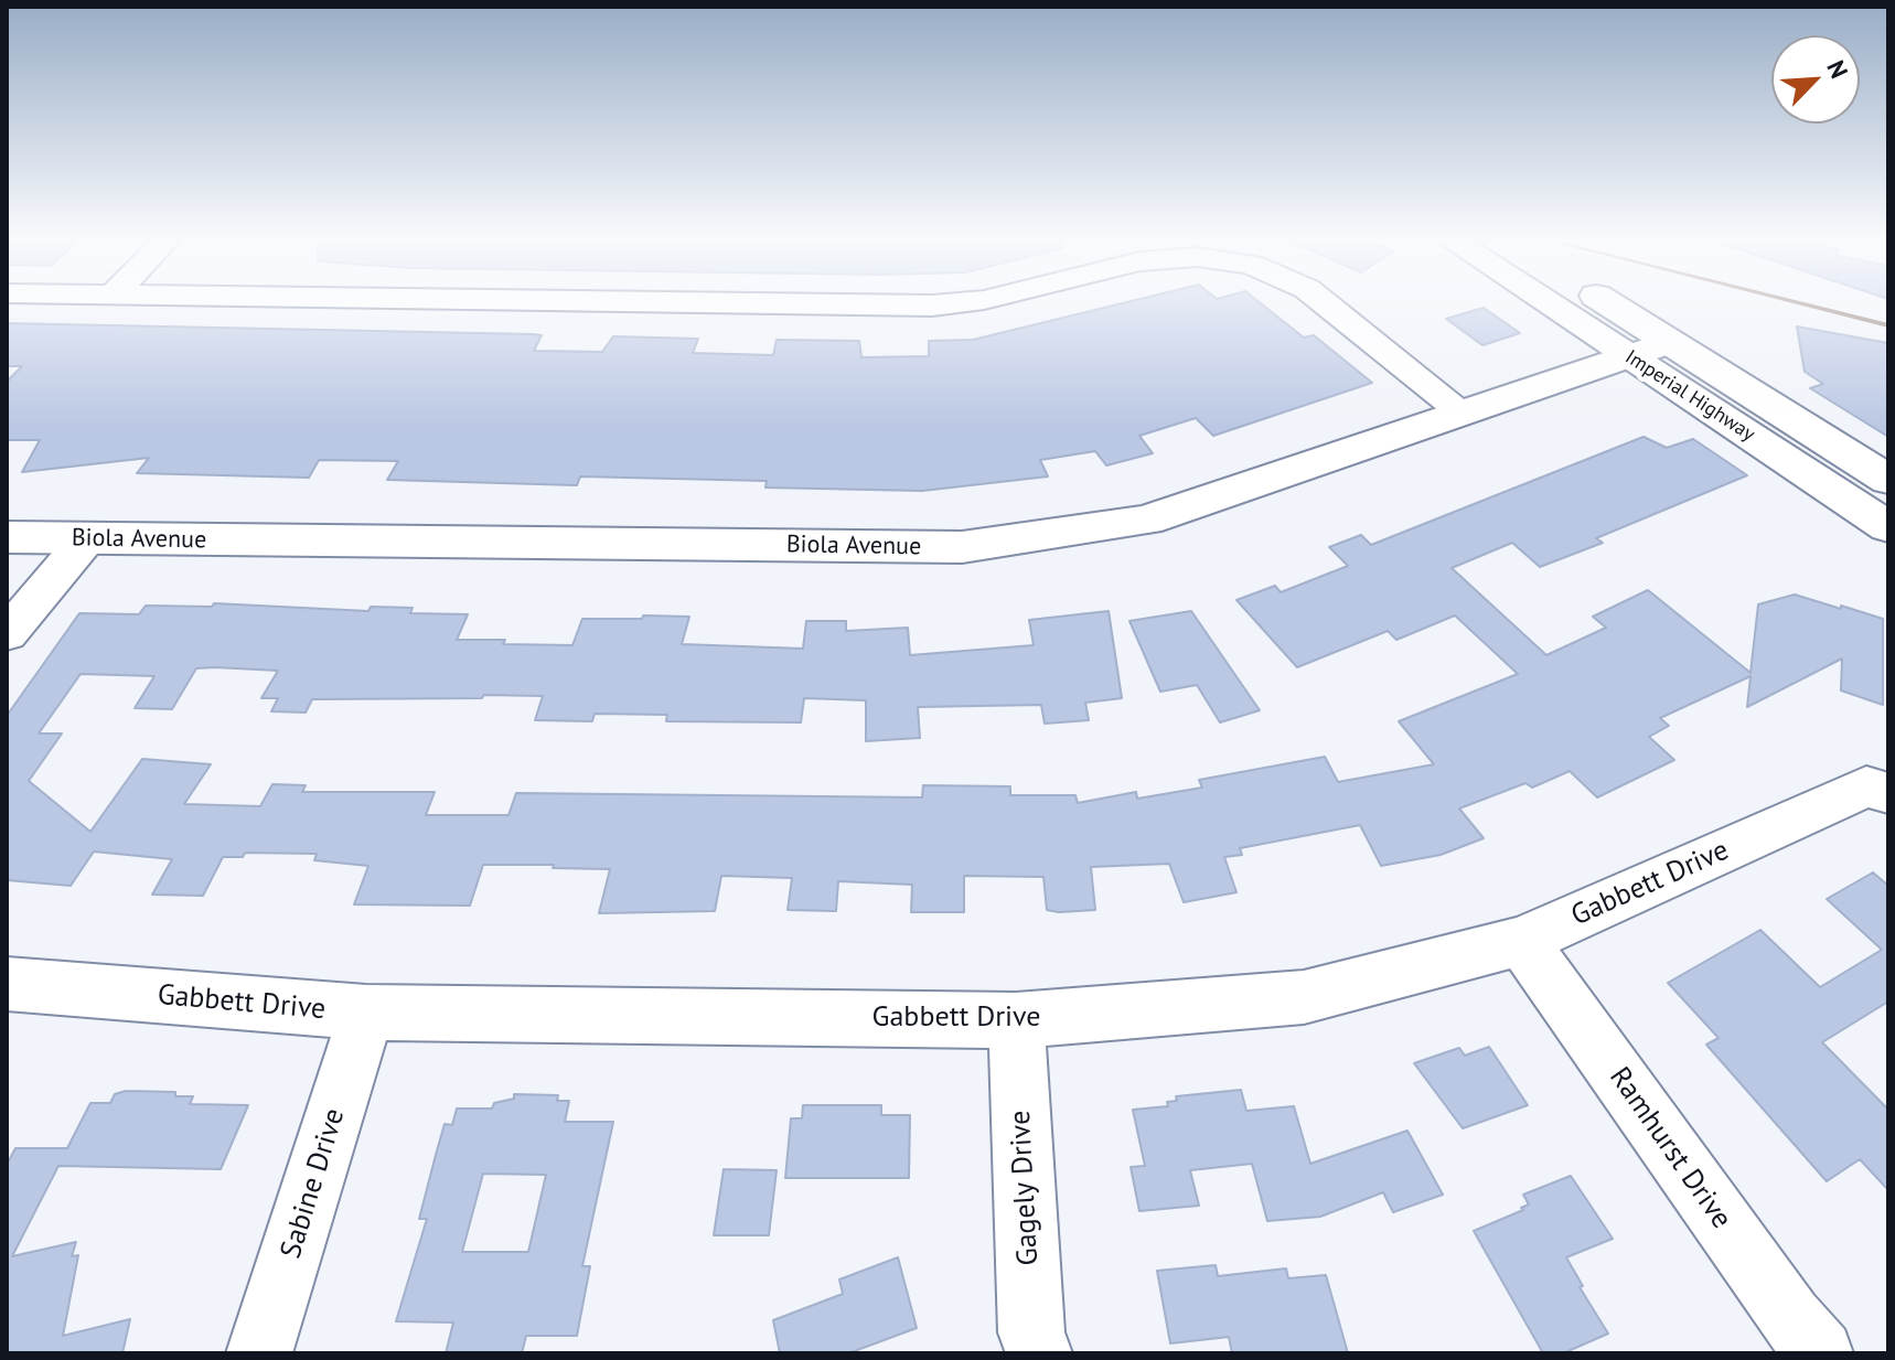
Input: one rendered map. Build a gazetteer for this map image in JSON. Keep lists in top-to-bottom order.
{
  "streets": {
    "street": [
      "Imperial Highway",
      "Biola Avenue",
      "Gabbett Drive",
      "Ramhurst Drive",
      "Sabine Drive",
      "Gagely Drive"
    ]
  },
  "crossings": [
    ["Imperial Highway", "Biola Avenue"],
    ["Gabbett Drive", "Ramhurst Drive"],
    ["Gabbett Drive", "Sabine Drive"],
    ["Gabbett Drive", "Gagely Drive"]
  ],
  "north": "top right"
}
